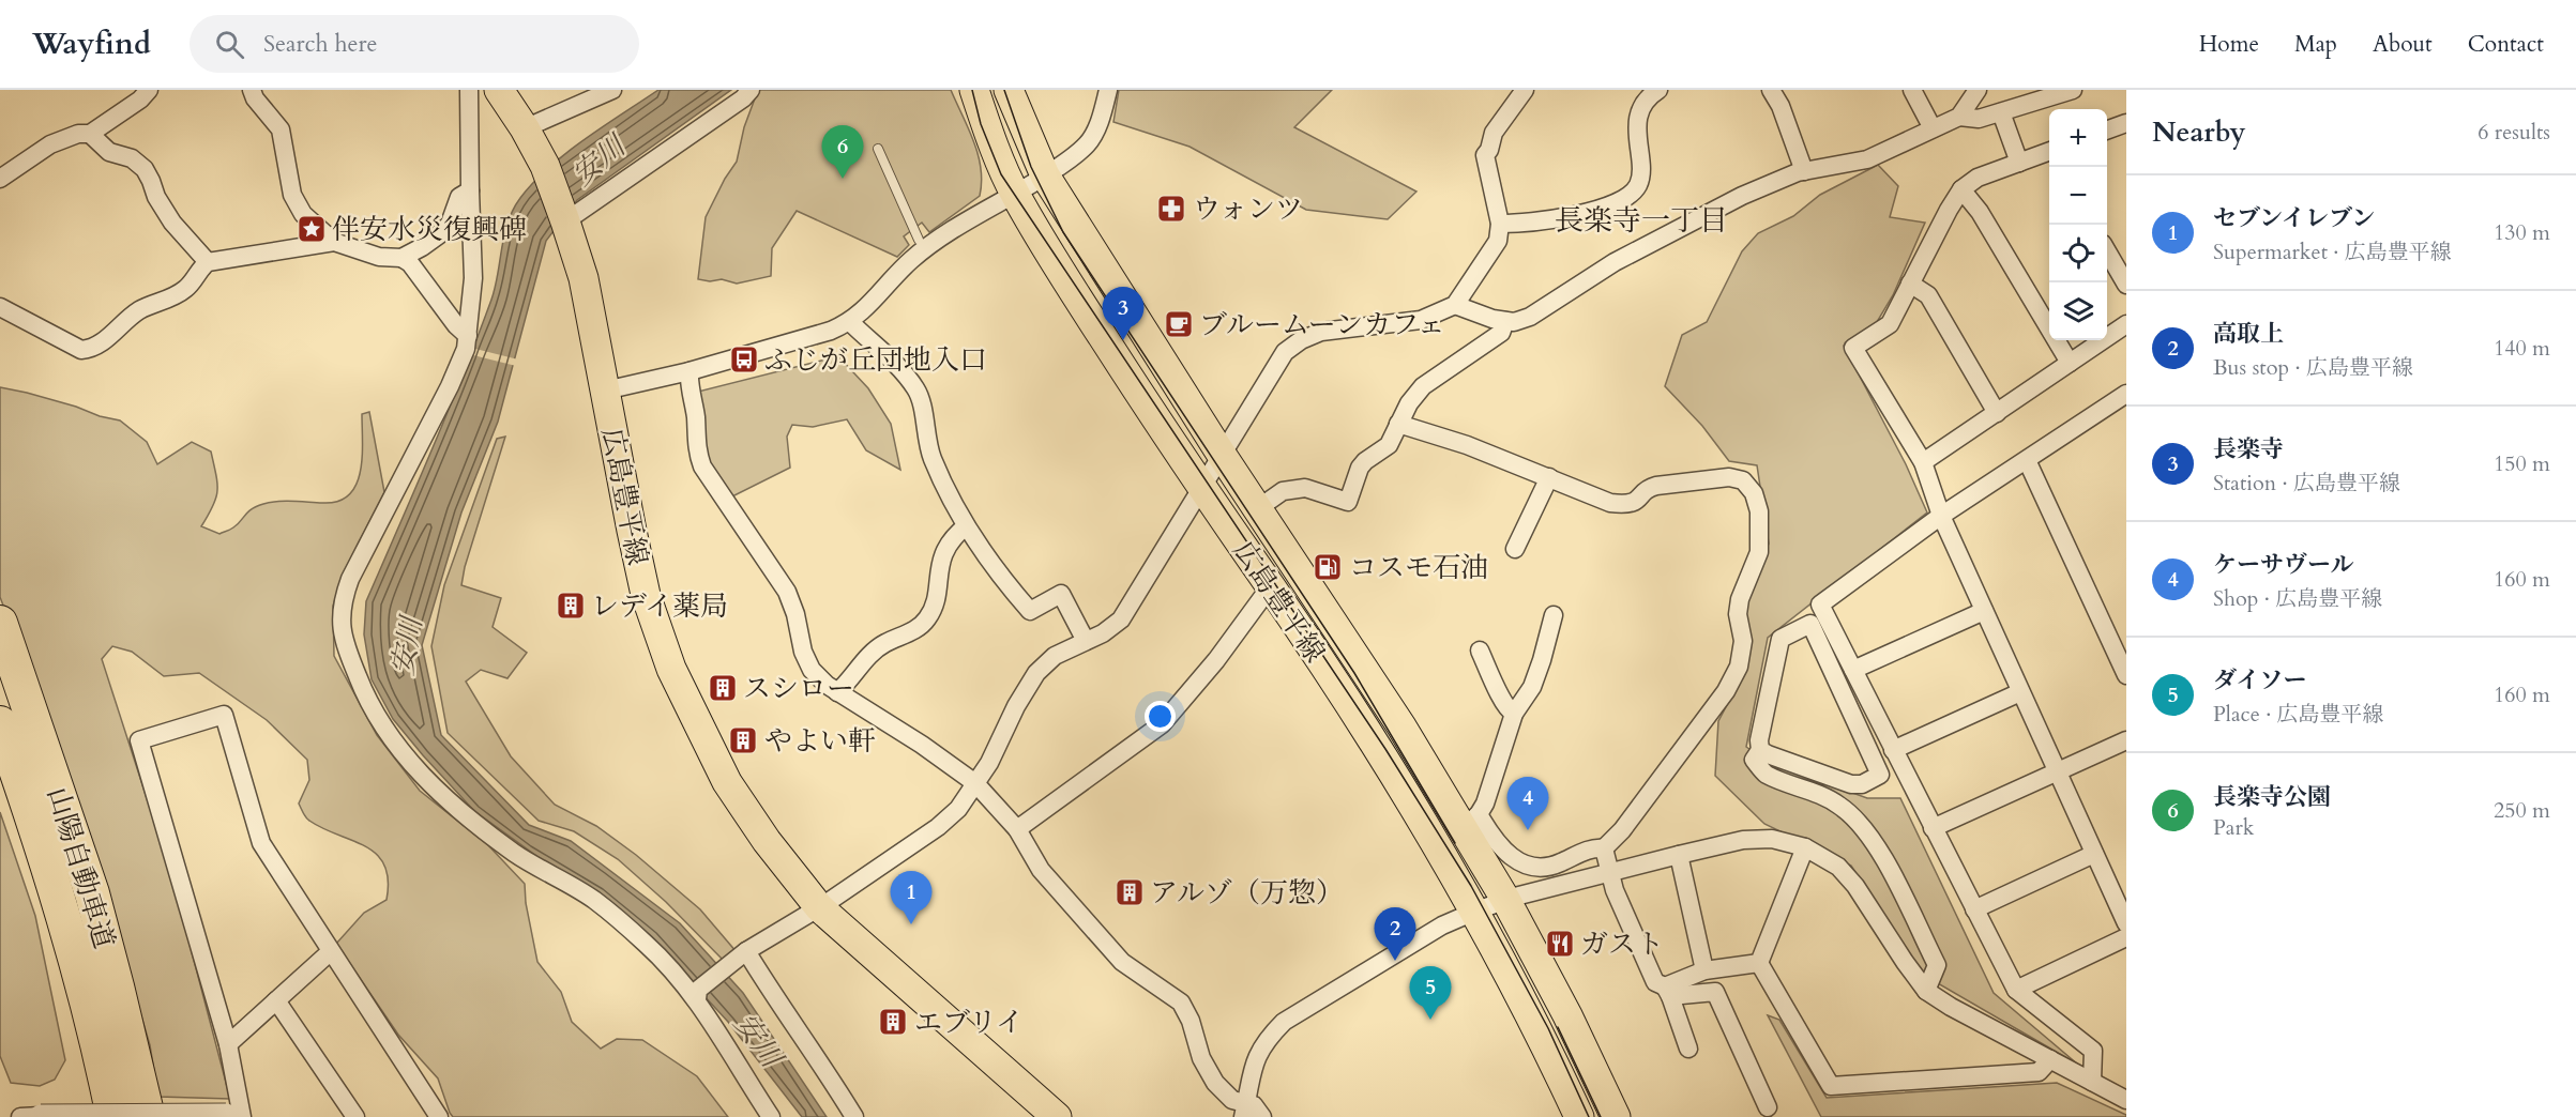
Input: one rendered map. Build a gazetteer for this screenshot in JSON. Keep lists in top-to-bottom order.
{
  "streets": {
    "highway": ["山陽自動車道"],
    "main road": ["広島豊平線"]
  },
  "districts": ["長楽寺一丁目"],
  "water": ["安川"],
  "places": {
    "pharmacy": ["ウォンツ"],
    "place": ["伴安水災復興碑"],
    "cafe": ["ブルームーンカフェ"],
    "bus stop": ["ふじが丘団地入口"],
    "fuel station": ["コスモ石油"],
    "building": [
      "レデイ薬局",
      "スシロー",
      "やよい軒",
      "アルゾ（万惣）",
      "エブリイ"
    ],
    "restaurant": ["ガスト"]
  },
  "page": {
    "header": "Wayfind",
    "search": "Search here",
    "nav": [
      "Home",
      "Map",
      "About",
      "Contact"
    ],
    "heading": ["Nearby", "6 results"],
    "map_buttons": ["+", "−"],
    "pins": [
      "6",
      "3",
      "4",
      "1",
      "2",
      "5"
    ],
    "list": [
      {
        "mark": "1",
        "name": "セブンイレブン",
        "note": "Supermarket · 広島豊平線",
        "value": "130 m"
      },
      {
        "mark": "2",
        "name": "高取上",
        "note": "Bus stop · 広島豊平線",
        "value": "140 m"
      },
      {
        "mark": "3",
        "name": "長楽寺",
        "note": "Station · 広島豊平線",
        "value": "150 m"
      },
      {
        "mark": "4",
        "name": "ケーサヴール",
        "note": "Shop · 広島豊平線",
        "value": "160 m"
      },
      {
        "mark": "5",
        "name": "ダイソー",
        "note": "Place · 広島豊平線",
        "value": "160 m"
      },
      {
        "mark": "6",
        "name": "長楽寺公園",
        "note": "Park",
        "value": "250 m"
      }
    ]
  }
}
